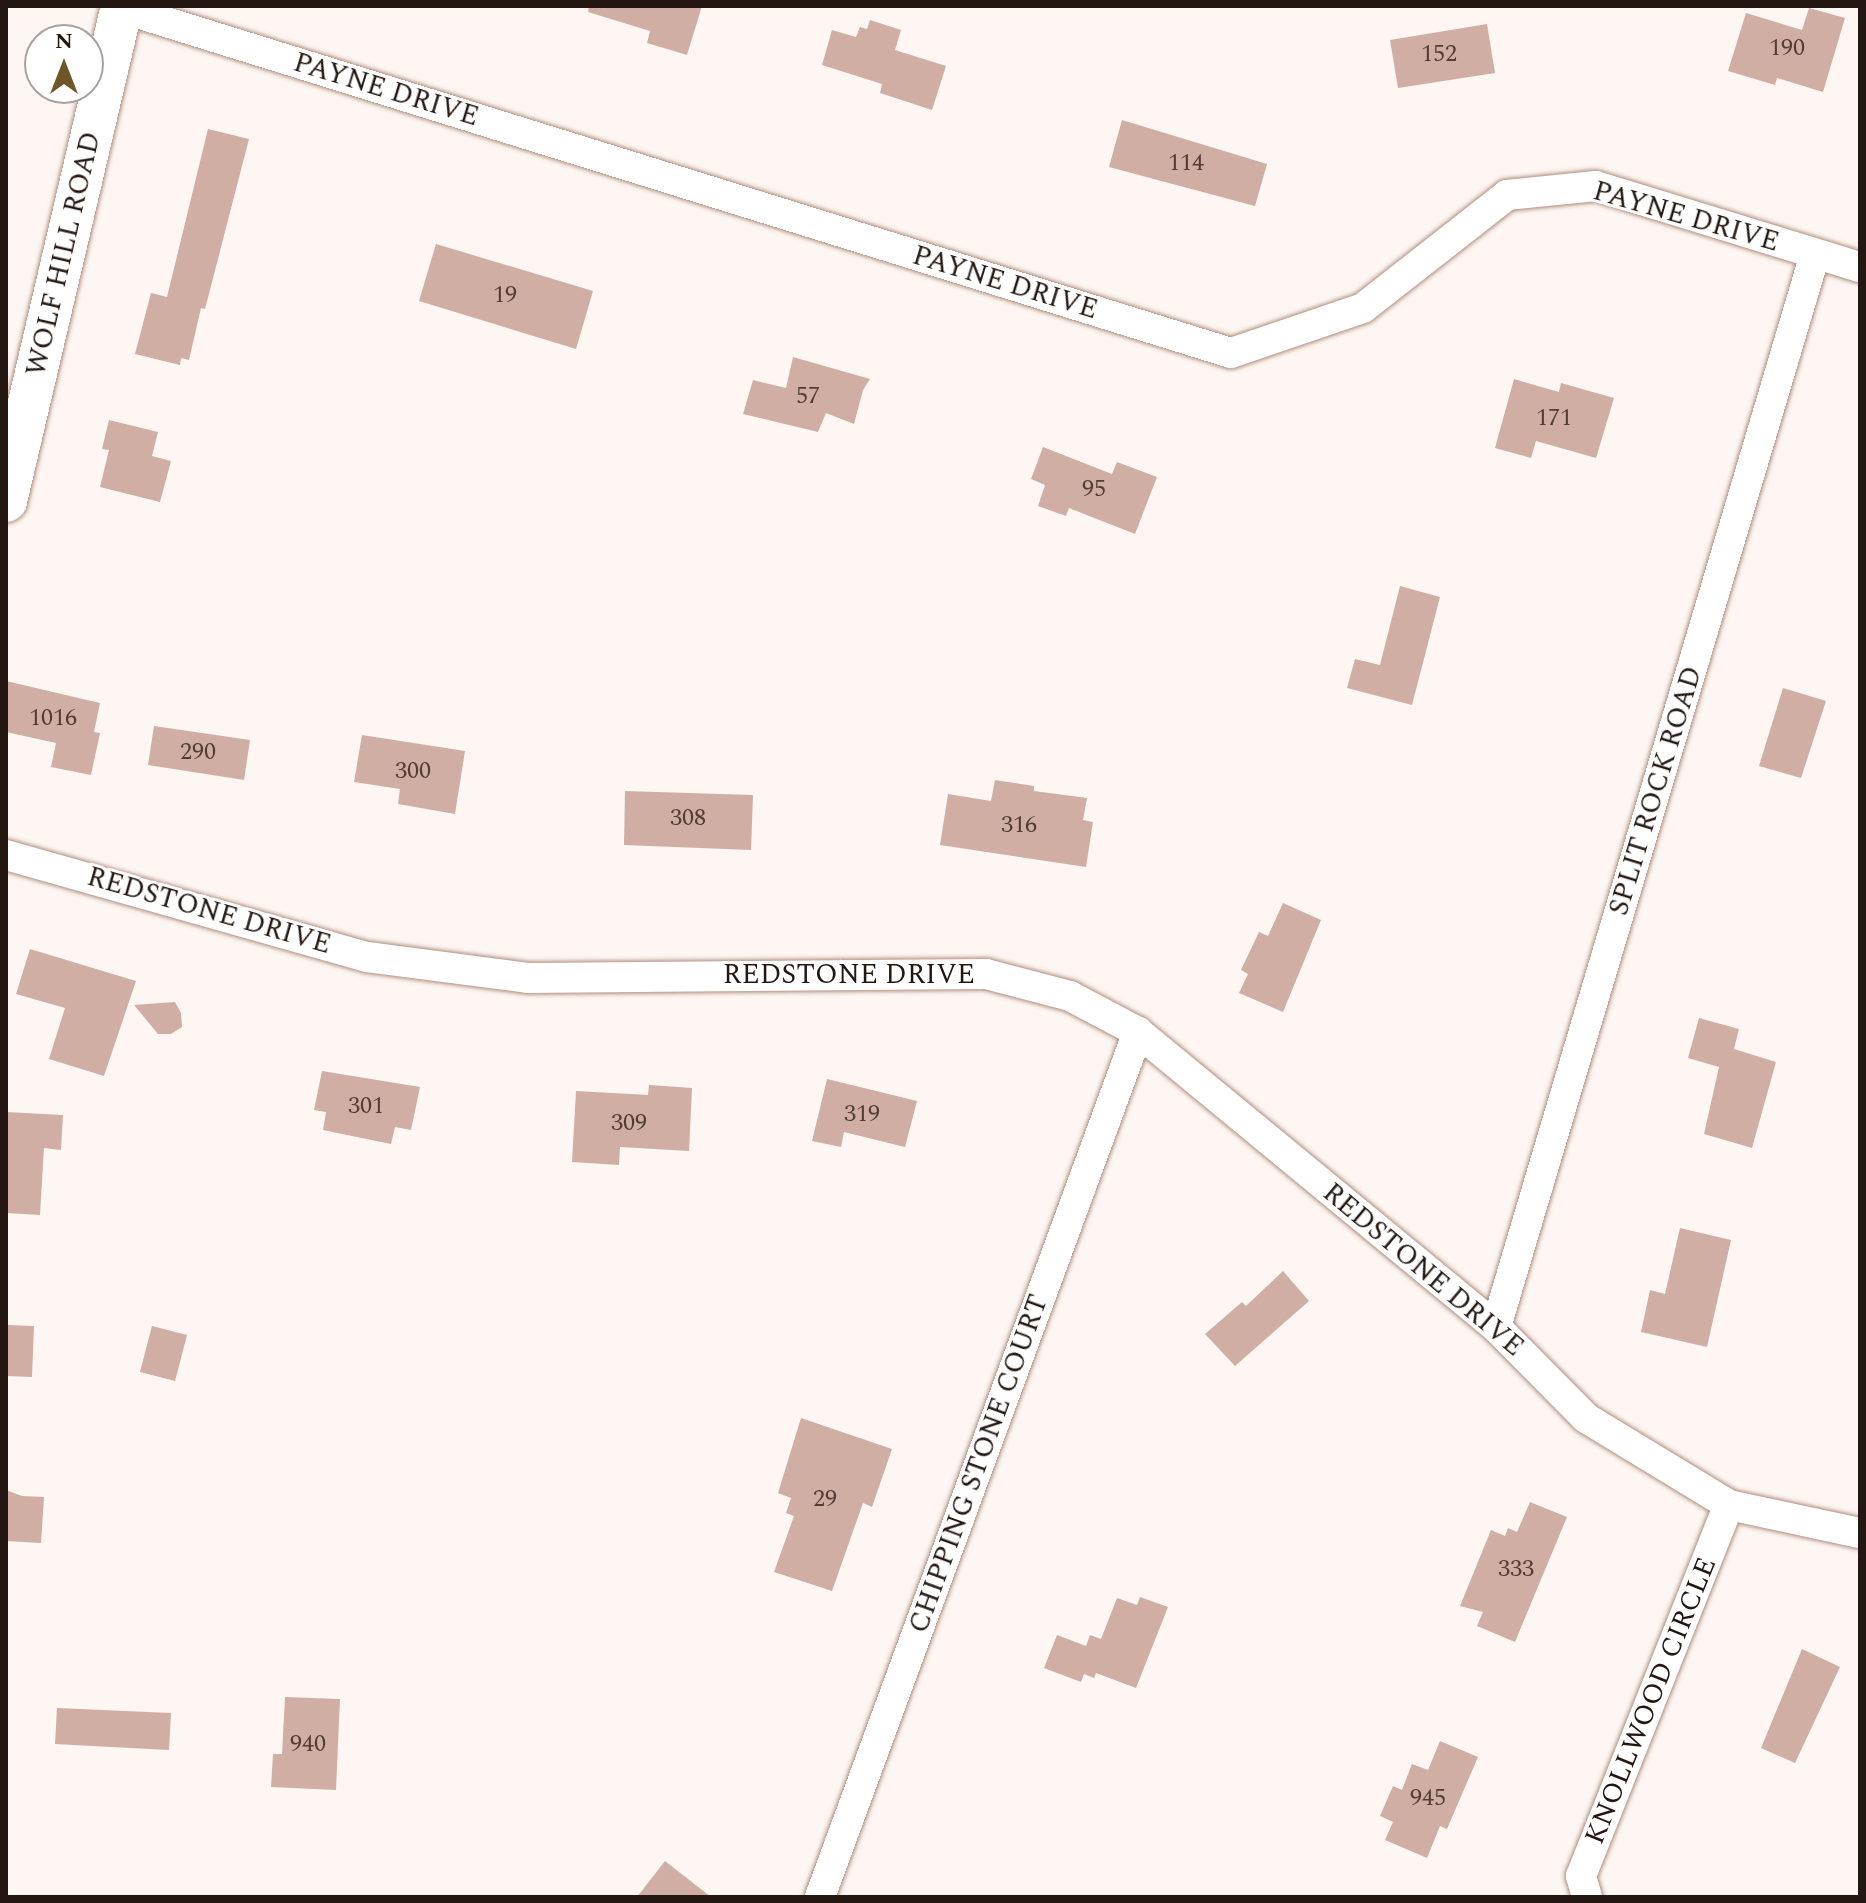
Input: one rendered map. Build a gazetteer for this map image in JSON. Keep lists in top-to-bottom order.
{
  "streets": {
    "street": [
      "PAYNE DRIVE",
      "WOLF HILL ROAD",
      "SPLIT ROCK ROAD",
      "REDSTONE DRIVE",
      "CHIPPING STONE COURT",
      "KNOLLWOOD CIRCLE"
    ]
  },
  "crossings": [
    ["PAYNE DRIVE", "WOLF HILL ROAD"],
    ["PAYNE DRIVE", "SPLIT ROCK ROAD"],
    ["SPLIT ROCK ROAD", "REDSTONE DRIVE"],
    ["REDSTONE DRIVE", "CHIPPING STONE COURT"],
    ["REDSTONE DRIVE", "KNOLLWOOD CIRCLE"]
  ],
  "house_numbers": [
    "190",
    "152",
    "114",
    "19",
    "57",
    "171",
    "95",
    "1016",
    "290",
    "300",
    "308",
    "316",
    "301",
    "319",
    "309",
    "29",
    "333",
    "940",
    "945"
  ],
  "north": "top"
}
